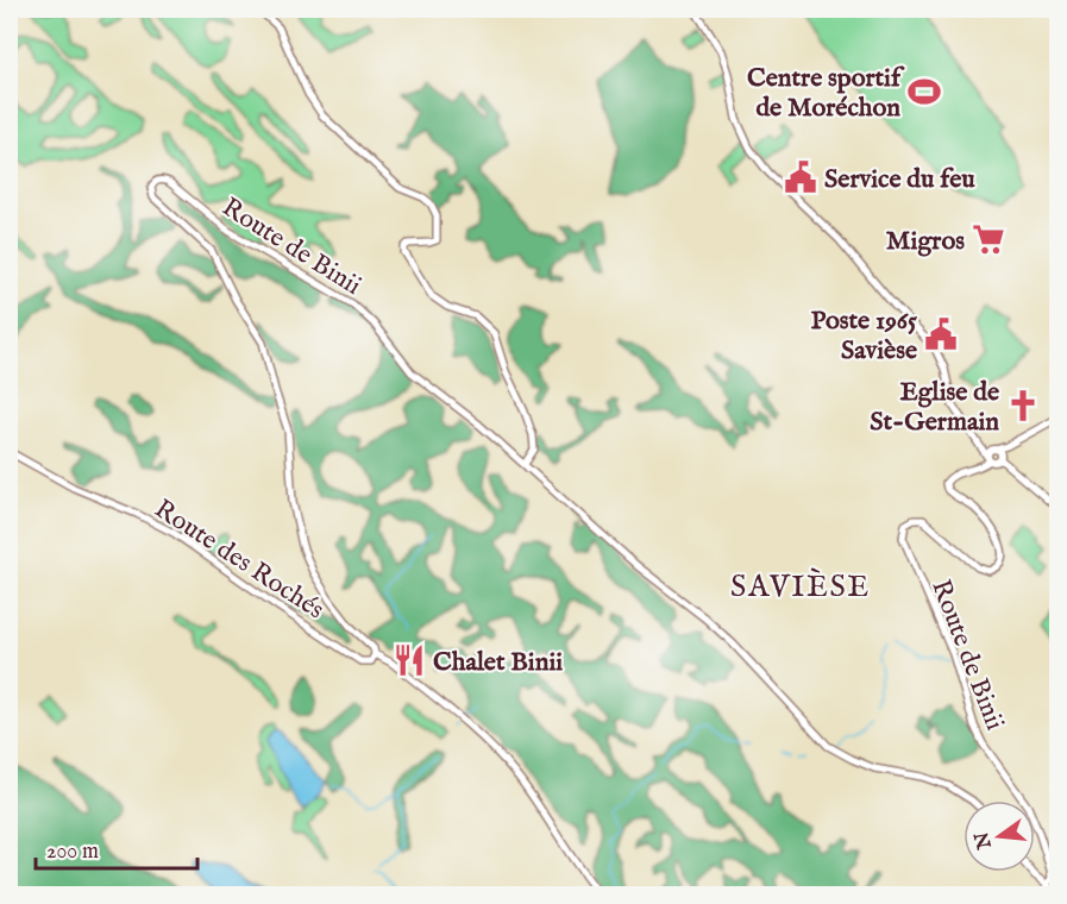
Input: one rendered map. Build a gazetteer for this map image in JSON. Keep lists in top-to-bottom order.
{
  "streets": {
    "street": ["Route de Binii", "Route des Rochés"]
  },
  "crossings": [
    ["Route de Binii", "Route des Rochés"]
  ],
  "districts": ["SAVIÈSE"],
  "places": {
    "sports": ["Centre sportif de Moréchon"],
    "public building": ["Service du feu", "Poste 1965 Savièse"],
    "supermarket": ["Migros"],
    "church": ["Eglise de St-Germain"],
    "restaurant": ["Chalet Binii"]
  },
  "scale_bar": "200 m",
  "north": "left"
}
